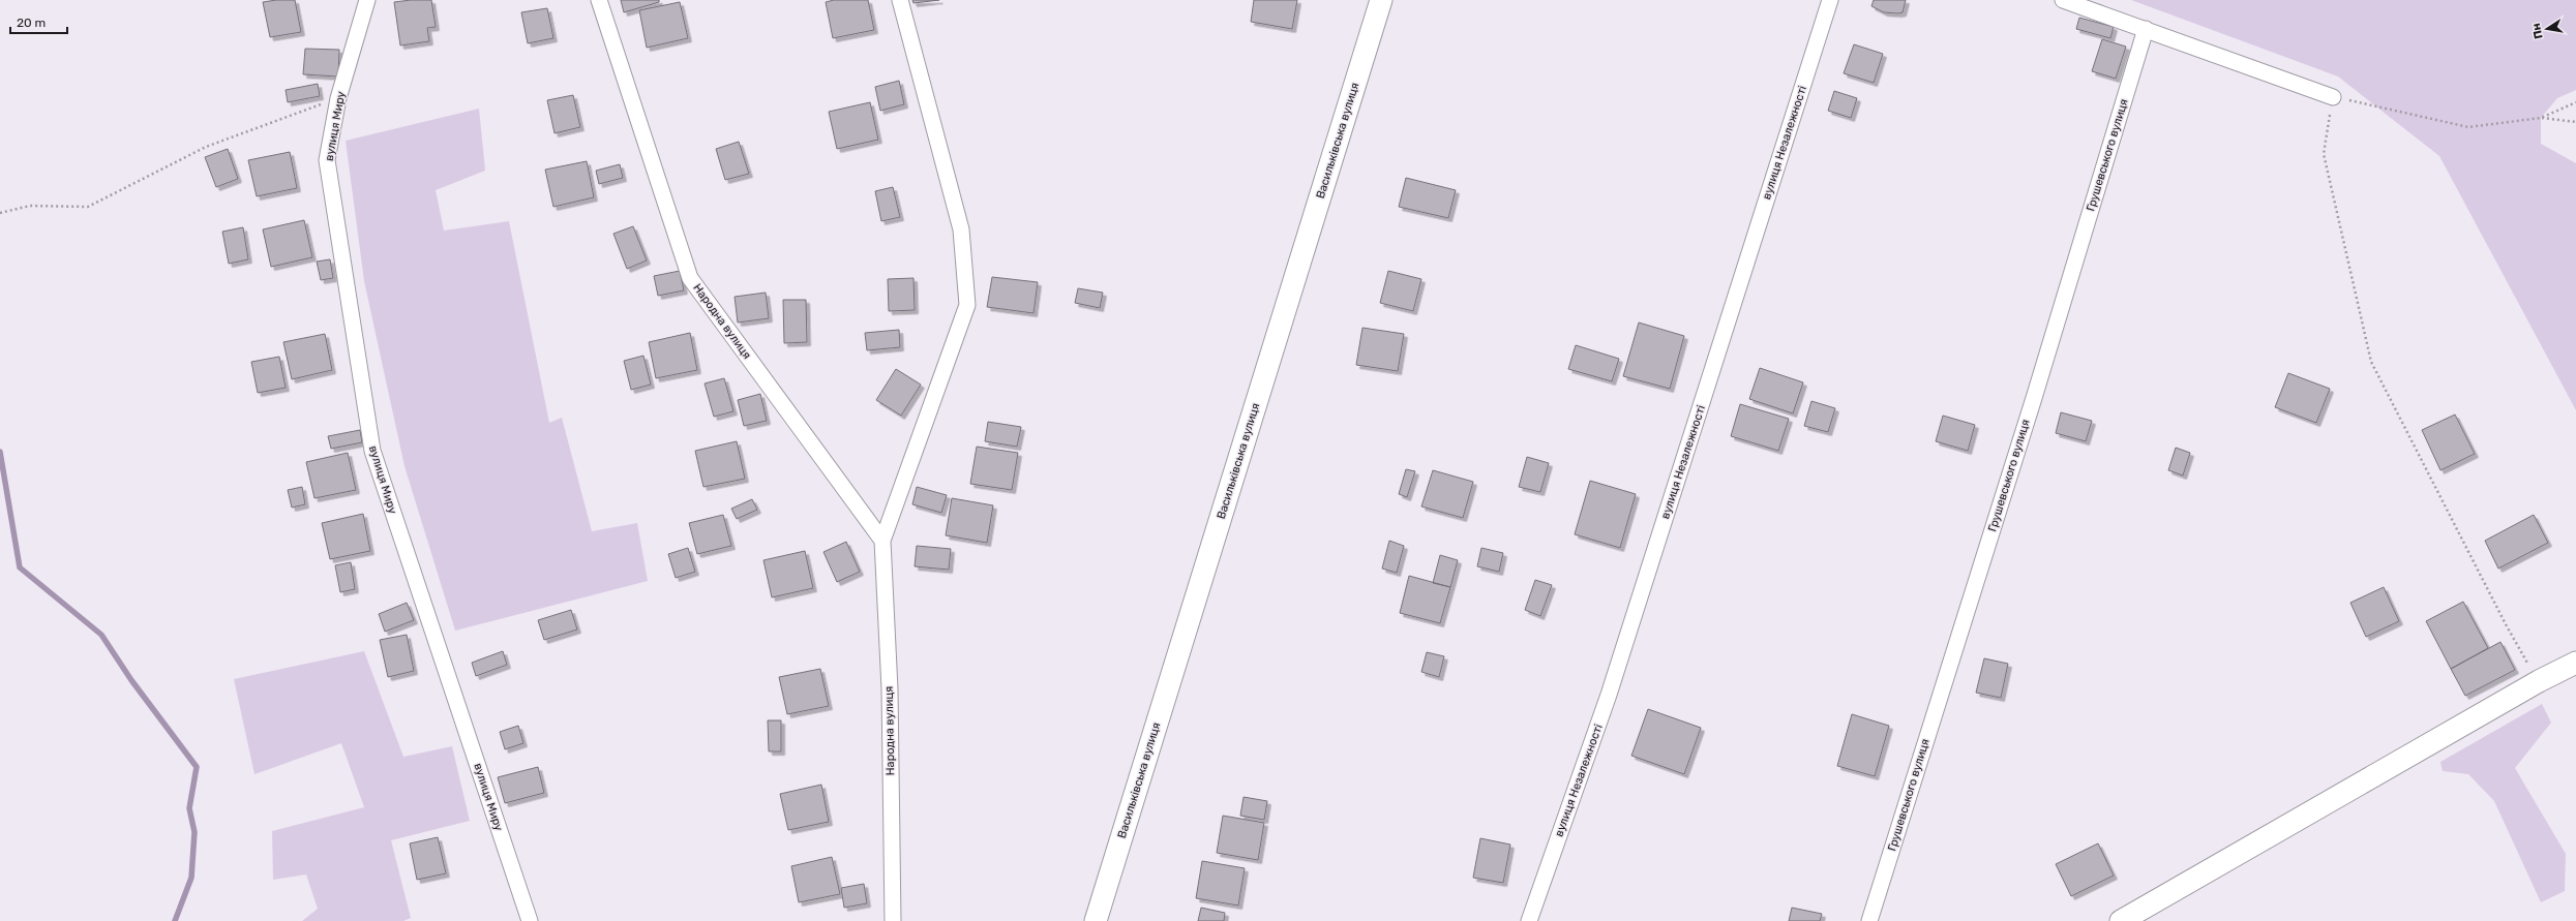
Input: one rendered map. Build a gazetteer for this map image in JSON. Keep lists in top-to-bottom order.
{
  "streets": {
    "street": [
      "вулиця Миру",
      "Васильківська вулиця",
      "вулиця Незалежності",
      "Грушевського вулиця",
      "Народна вулиця"
    ]
  },
  "scale_bar": "20 m",
  "north": "left"
}
